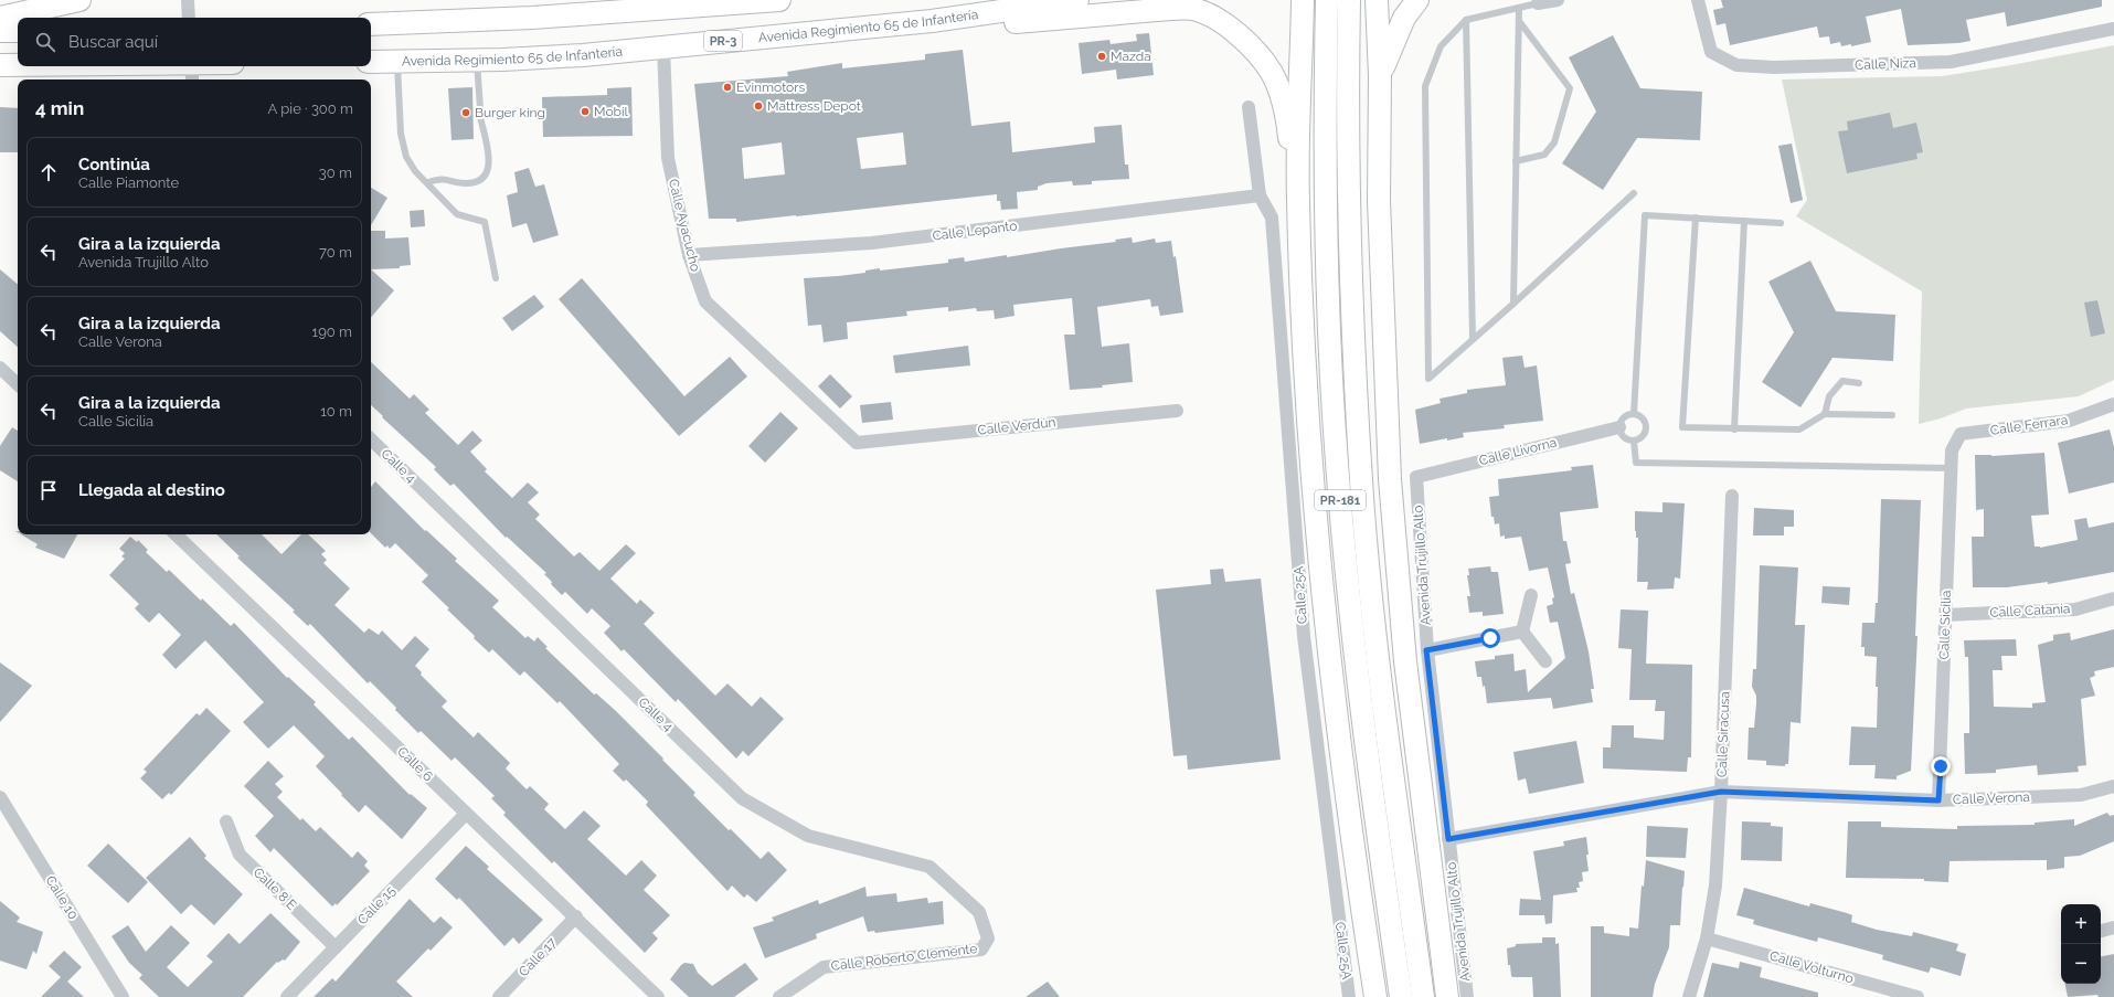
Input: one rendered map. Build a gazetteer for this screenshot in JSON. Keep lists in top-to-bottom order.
{
  "streets": {
    "highway": ["Avenida Regimiento 65 de Infantería", "PR-3", "PR-181"],
    "street": [
      "Calle Niza",
      "Calle Ayacucho",
      "Calle Lepanto",
      "Calle Ferrara",
      "Calle Verdún",
      "Calle Livorna",
      "Calle 4",
      "Avenida Trujillo Alto",
      "Calle 25A",
      "Calle Catania",
      "Calle Sicilia",
      "Calle Siracusa",
      "Calle 6",
      "Calle Verona",
      "Calle 8 E",
      "Calle 10",
      "Calle 15",
      "Calle 17",
      "Calle Roberto Clemente",
      "Calle Volturno"
    ]
  },
  "crossings": [
    ["Avenida Regimiento 65 de Infantería", "Calle Ayacucho"],
    ["Calle Ayacucho", "Calle Lepanto"],
    ["Calle Ayacucho", "Calle Verdún"],
    ["Calle Lepanto", "Calle 25A"],
    ["Calle Ferrara", "Calle Sicilia"],
    ["Calle Livorna", "Avenida Trujillo Alto"],
    ["Calle 4", "Calle Roberto Clemente"],
    ["Avenida Trujillo Alto", "Calle Verona"],
    ["Calle Catania", "Calle Sicilia"],
    ["Calle Sicilia", "Calle Verona"],
    ["Calle Siracusa", "Calle Verona"],
    ["Calle Siracusa", "Calle Volturno"],
    ["Calle 6", "Calle 15"],
    ["Calle 6", "Calle 17"],
    ["Calle 8 E", "Calle 15"]
  ],
  "places": [
    "Mazda",
    "Evinmotors",
    "Mattress Depot",
    "Mobil",
    "Burger king"
  ],
  "page": {
    "search": "Buscar aquí",
    "heading": ["4 min", "A pie · 300 m"],
    "list": [
      ["Continúa", "Calle Piamonte", "30 m"],
      ["Gira a la izquierda", "Avenida Trujillo Alto", "70 m"],
      ["Gira a la izquierda", "Calle Verona", "190 m"],
      ["Gira a la izquierda", "Calle Sicilia", "10 m"],
      "Llegada al destino"
    ],
    "map_buttons": ["+", "−"]
  }
}
